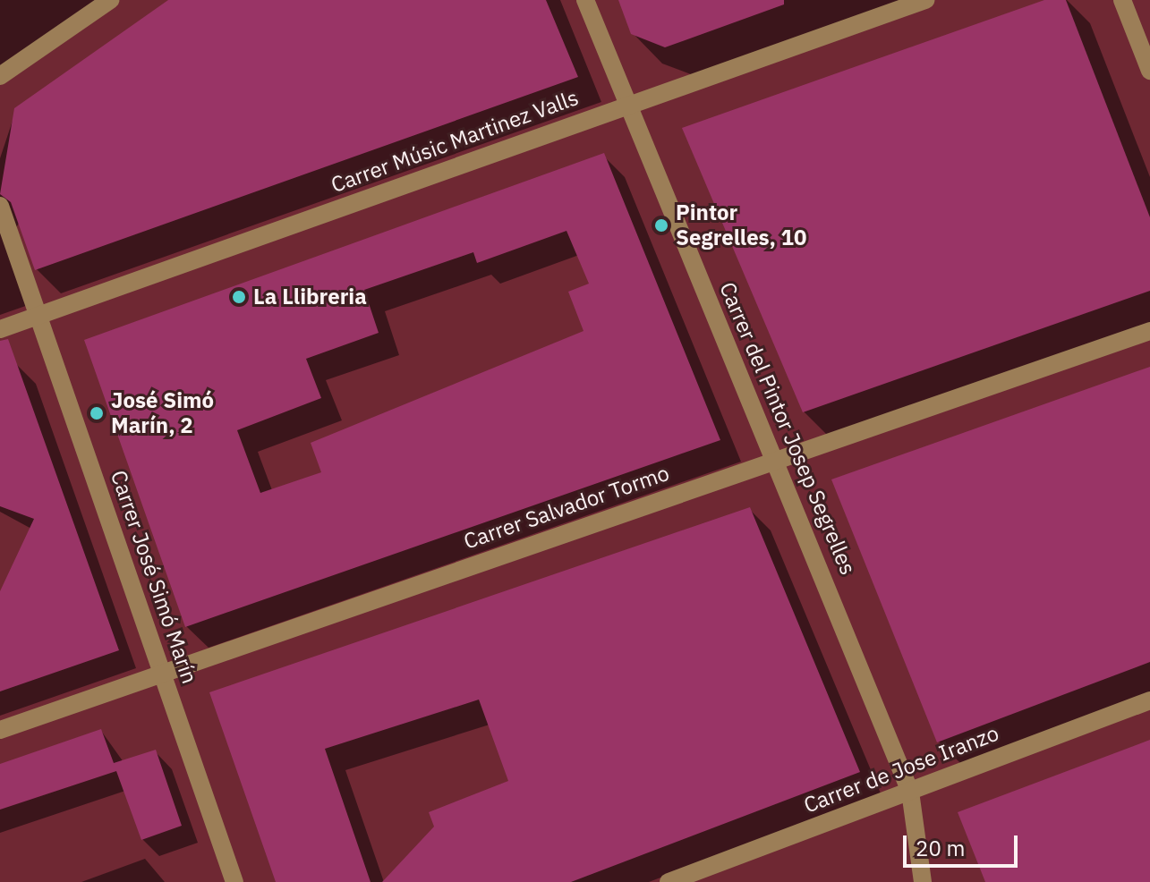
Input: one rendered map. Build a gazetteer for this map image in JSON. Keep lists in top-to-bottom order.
{
  "streets": {
    "street": [
      "Carrer Músic Martinez Valls",
      "Carrer del Pintor Josep Segrelles",
      "Carrer Salvador Tormo",
      "Carrer José Simó Marín",
      "Carrer de Jose Iranzo"
    ]
  },
  "crossings": [
    ["Carrer Músic Martinez Valls", "Carrer del Pintor Josep Segrelles"],
    ["Carrer Músic Martinez Valls", "Carrer José Simó Marín"],
    ["Carrer del Pintor Josep Segrelles", "Carrer Salvador Tormo"],
    ["Carrer del Pintor Josep Segrelles", "Carrer de Jose Iranzo"],
    ["Carrer Salvador Tormo", "Carrer José Simó Marín"]
  ],
  "places": ["Pintor Segrelles, 10", "La Llibreria", "José Simó Marín, 2"],
  "scale_bar": "20 m"
}
